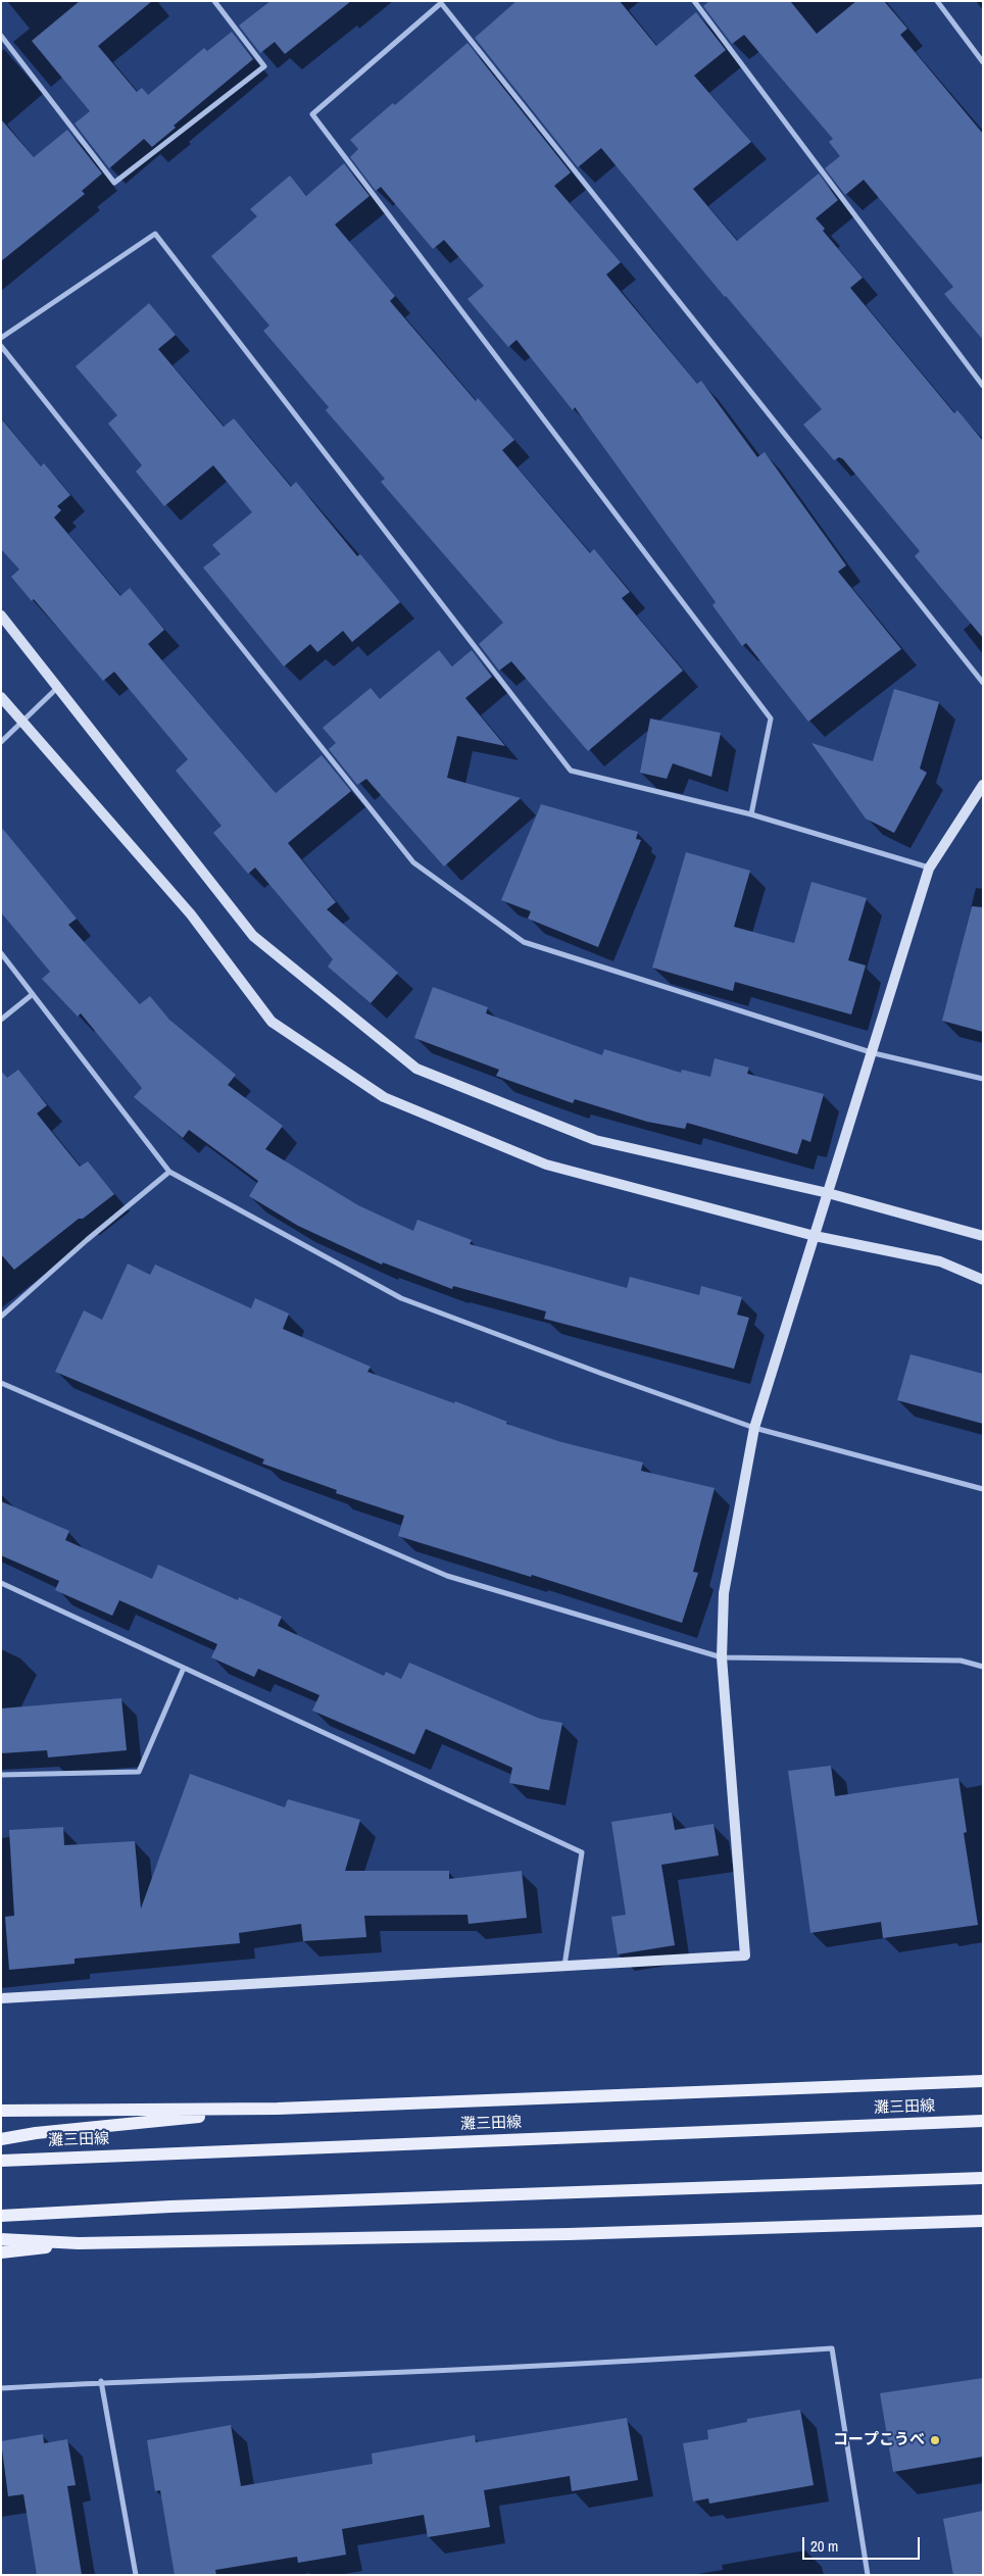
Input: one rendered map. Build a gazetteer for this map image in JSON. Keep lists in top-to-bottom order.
{
  "streets": {
    "main road": ["灘三田線"]
  },
  "places": ["コープこうべ"],
  "scale_bar": "20 m"
}
